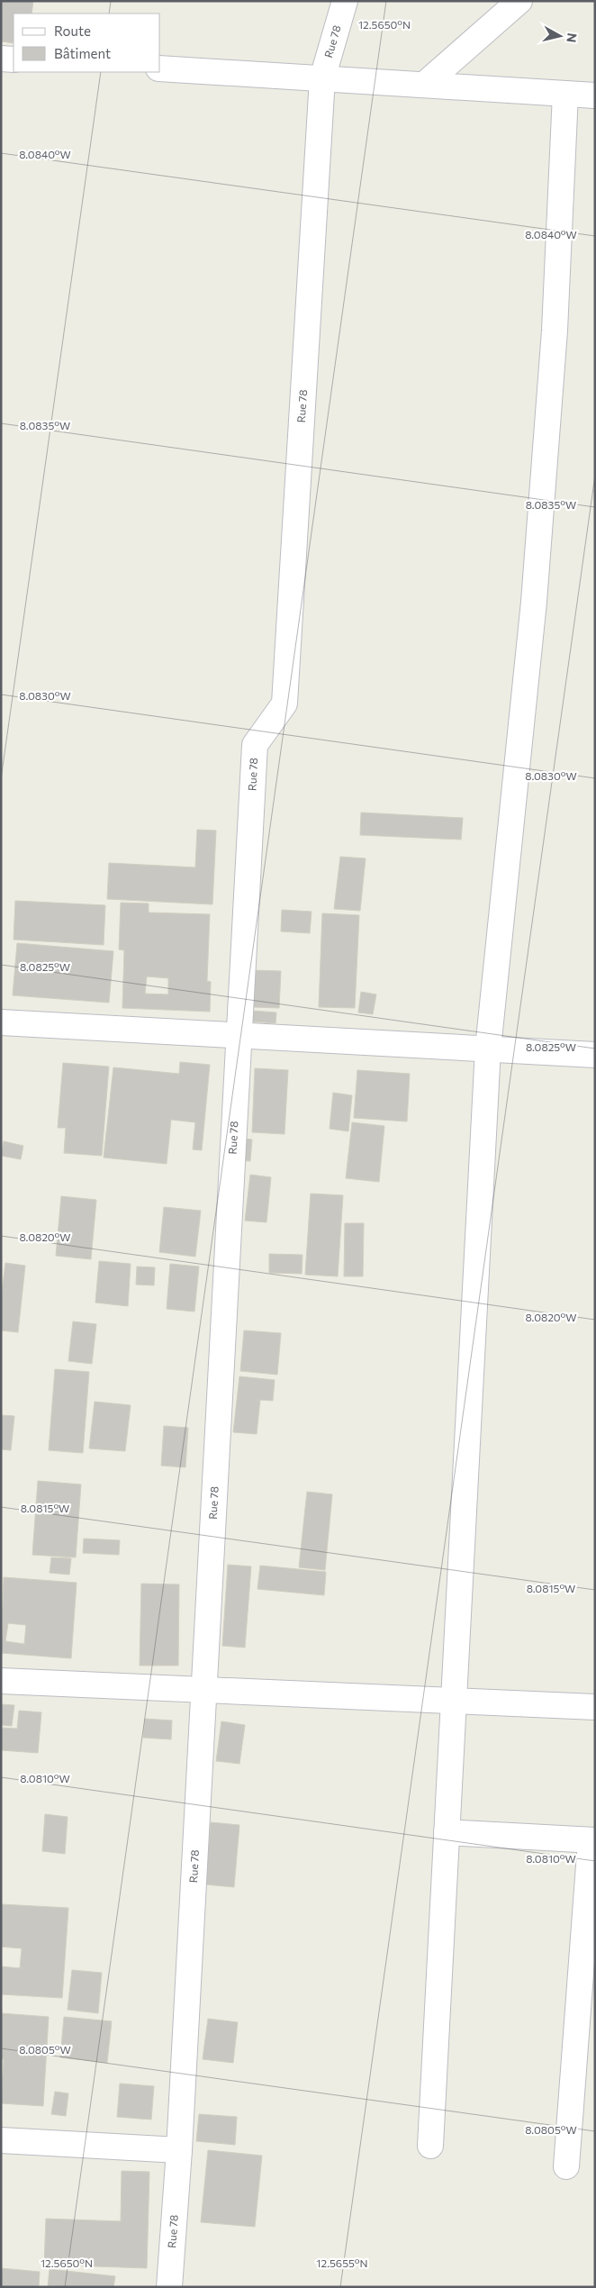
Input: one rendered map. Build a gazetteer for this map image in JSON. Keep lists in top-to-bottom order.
{
  "streets": {
    "street": ["Rue 78"]
  },
  "legend": ["Route", "Bâtiment"],
  "north": "right",
  "coordinates": [
    "12.5650°N",
    "8.0840°W",
    "8.0835°W",
    "8.0830°W",
    "8.0825°W",
    "8.0820°W",
    "8.0815°W",
    "8.0810°W",
    "8.0805°W",
    "12.5655°N"
  ]
}
